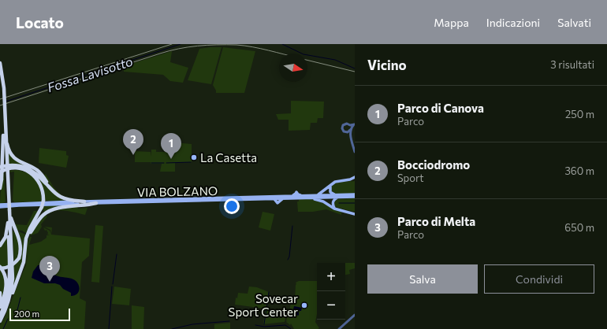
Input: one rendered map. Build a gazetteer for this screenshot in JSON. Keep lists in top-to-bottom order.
{
  "streets": {
    "main road": ["VIA BOLZANO"]
  },
  "water": ["Fossa Lavisotto"],
  "places": ["La Casetta", "Sovecar Sport Center"],
  "scale_bar": "200 m",
  "north": "right",
  "page": {
    "header": "Locato",
    "nav": ["Mappa", "Indicazioni", "Salvati"],
    "heading": ["Vicino", "3 risultati"],
    "list": [
      {
        "mark": "1",
        "name": "Parco di Canova",
        "note": "Parco",
        "value": "250 m"
      },
      {
        "mark": "2",
        "name": "Bocciodromo",
        "note": "Sport",
        "value": "360 m"
      },
      {
        "mark": "3",
        "name": "Parco di Melta",
        "note": "Parco",
        "value": "650 m"
      }
    ],
    "pins": ["2", "1", "3"],
    "buttons": ["Salva", "Condividi"],
    "map_buttons": ["+", "−"],
    "scale": "200 m"
  }
}
